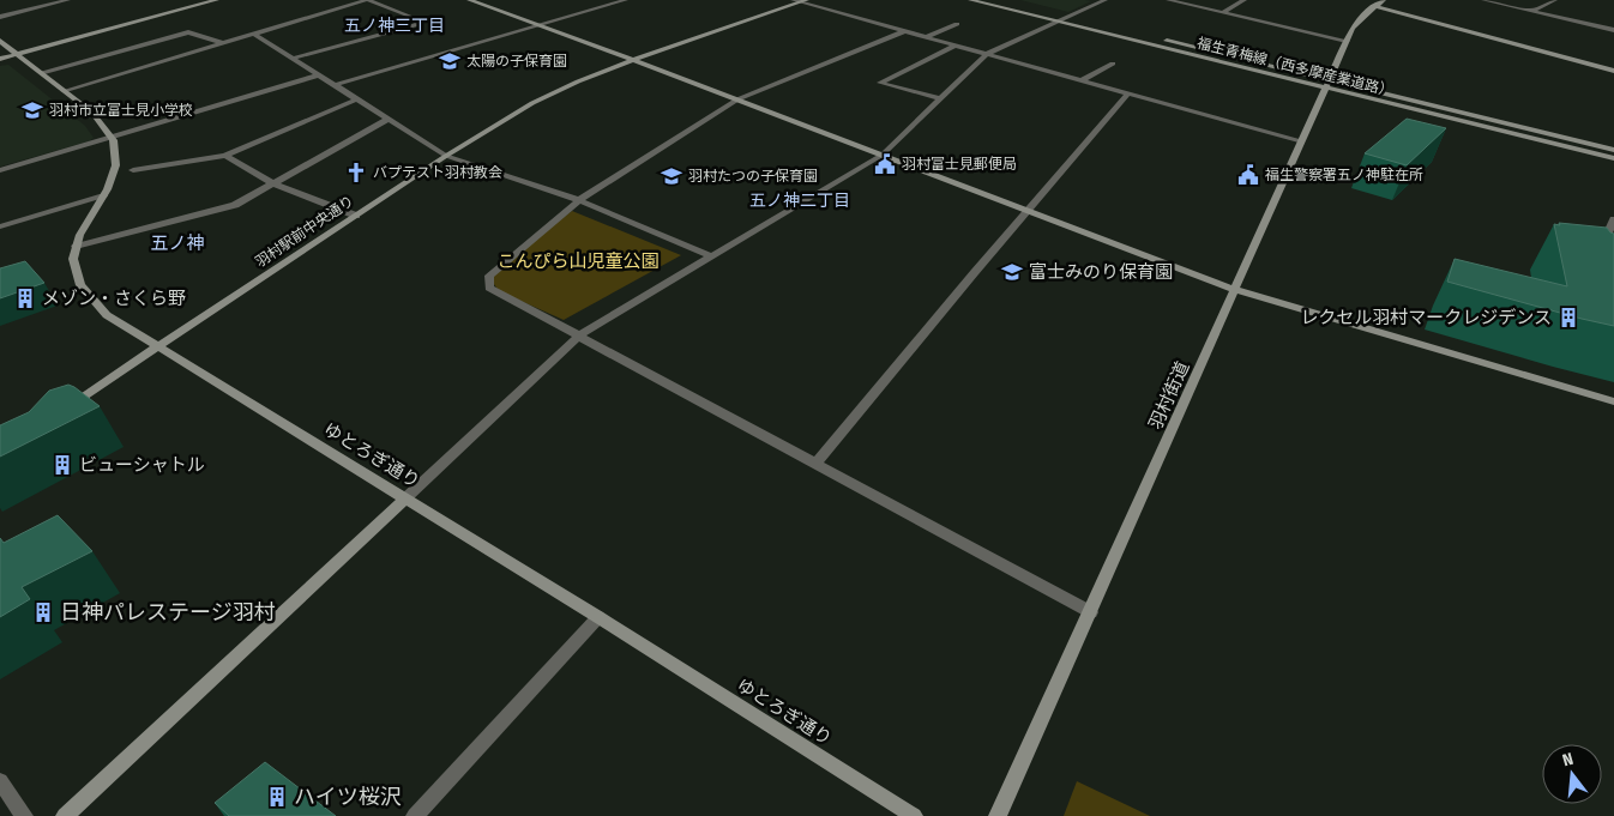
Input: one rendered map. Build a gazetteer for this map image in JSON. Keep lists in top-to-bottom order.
{
  "streets": {
    "street": [
      "福生青梅線（西多摩産業道路）",
      "羽村駅前中央通り",
      "羽村街道",
      "ゆとろぎ通り"
    ]
  },
  "crossings": [
    ["福生青梅線（西多摩産業道路）", "羽村街道"],
    ["羽村駅前中央通り", "ゆとろぎ通り"]
  ],
  "districts": ["五ノ神三丁目", "五ノ神二丁目", "五ノ神"],
  "parks": ["こんぴら山児童公園"],
  "places": {
    "school or university": [
      "太陽の子保育園",
      "羽村市立富士見小学校",
      "羽村たつの子保育園",
      "富士みのり保育園"
    ],
    "public building": ["羽村富士見郵便局", "福生警察署五ノ神駐在所"],
    "church": ["バプテスト羽村教会"],
    "building": [
      "メゾン・さくら野",
      "レクセル羽村マークレジデンス",
      "ビューシャトル",
      "日神パレステージ羽村",
      "ハイツ桜沢"
    ]
  },
  "north": "top"
}
